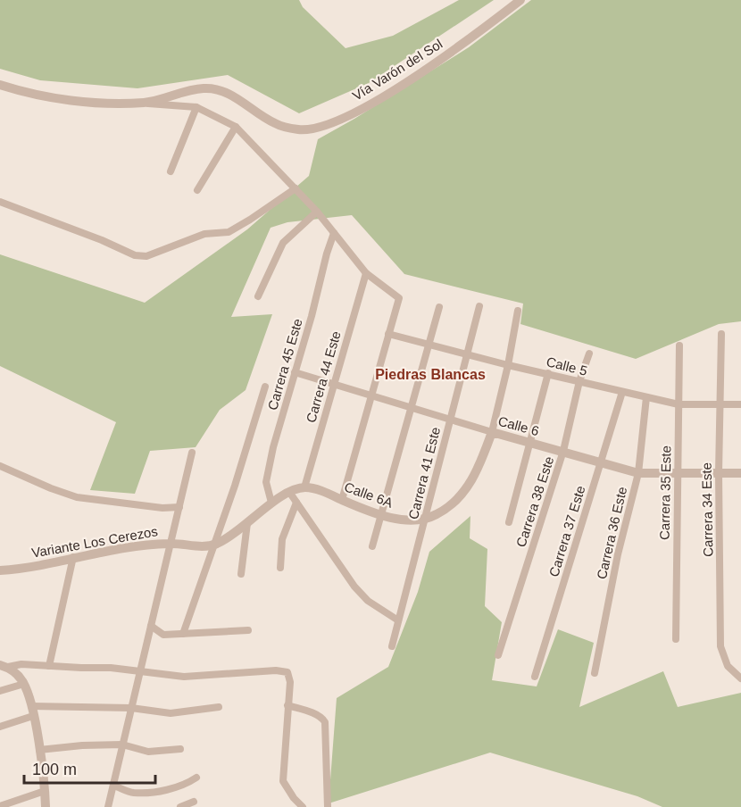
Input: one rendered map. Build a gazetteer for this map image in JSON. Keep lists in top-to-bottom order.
{
  "streets": {
    "street": [
      "Vía Varón del Sol",
      "Carrera 45 Este",
      "Calle 5",
      "Carrera 44 Este",
      "Calle 6",
      "Carrera 41 Este",
      "Carrera 35 Este",
      "Calle 6A",
      "Carrera 38 Este",
      "Carrera 34 Este",
      "Carrera 37 Este",
      "Carrera 36 Este",
      "Variante Los Cerezos"
    ]
  },
  "crossings": [
    ["Carrera 45 Este", "Calle 6"],
    ["Carrera 45 Este", "Variante Los Cerezos"],
    ["Calle 5", "Carrera 41 Este"],
    ["Calle 5", "Carrera 35 Este"],
    ["Calle 5", "Carrera 38 Este"],
    ["Calle 5", "Carrera 34 Este"],
    ["Calle 5", "Carrera 37 Este"],
    ["Calle 5", "Carrera 36 Este"],
    ["Carrera 44 Este", "Calle 6"],
    ["Carrera 44 Este", "Calle 6A"],
    ["Carrera 44 Este", "Variante Los Cerezos"],
    ["Calle 6", "Carrera 41 Este"],
    ["Calle 6", "Carrera 35 Este"],
    ["Calle 6", "Carrera 38 Este"],
    ["Calle 6", "Carrera 34 Este"],
    ["Calle 6", "Carrera 37 Este"],
    ["Calle 6", "Carrera 36 Este"],
    ["Carrera 41 Este", "Calle 6A"],
    ["Calle 6A", "Variante Los Cerezos"]
  ],
  "districts": ["Piedras Blancas"],
  "scale_bar": "100 m"
}
